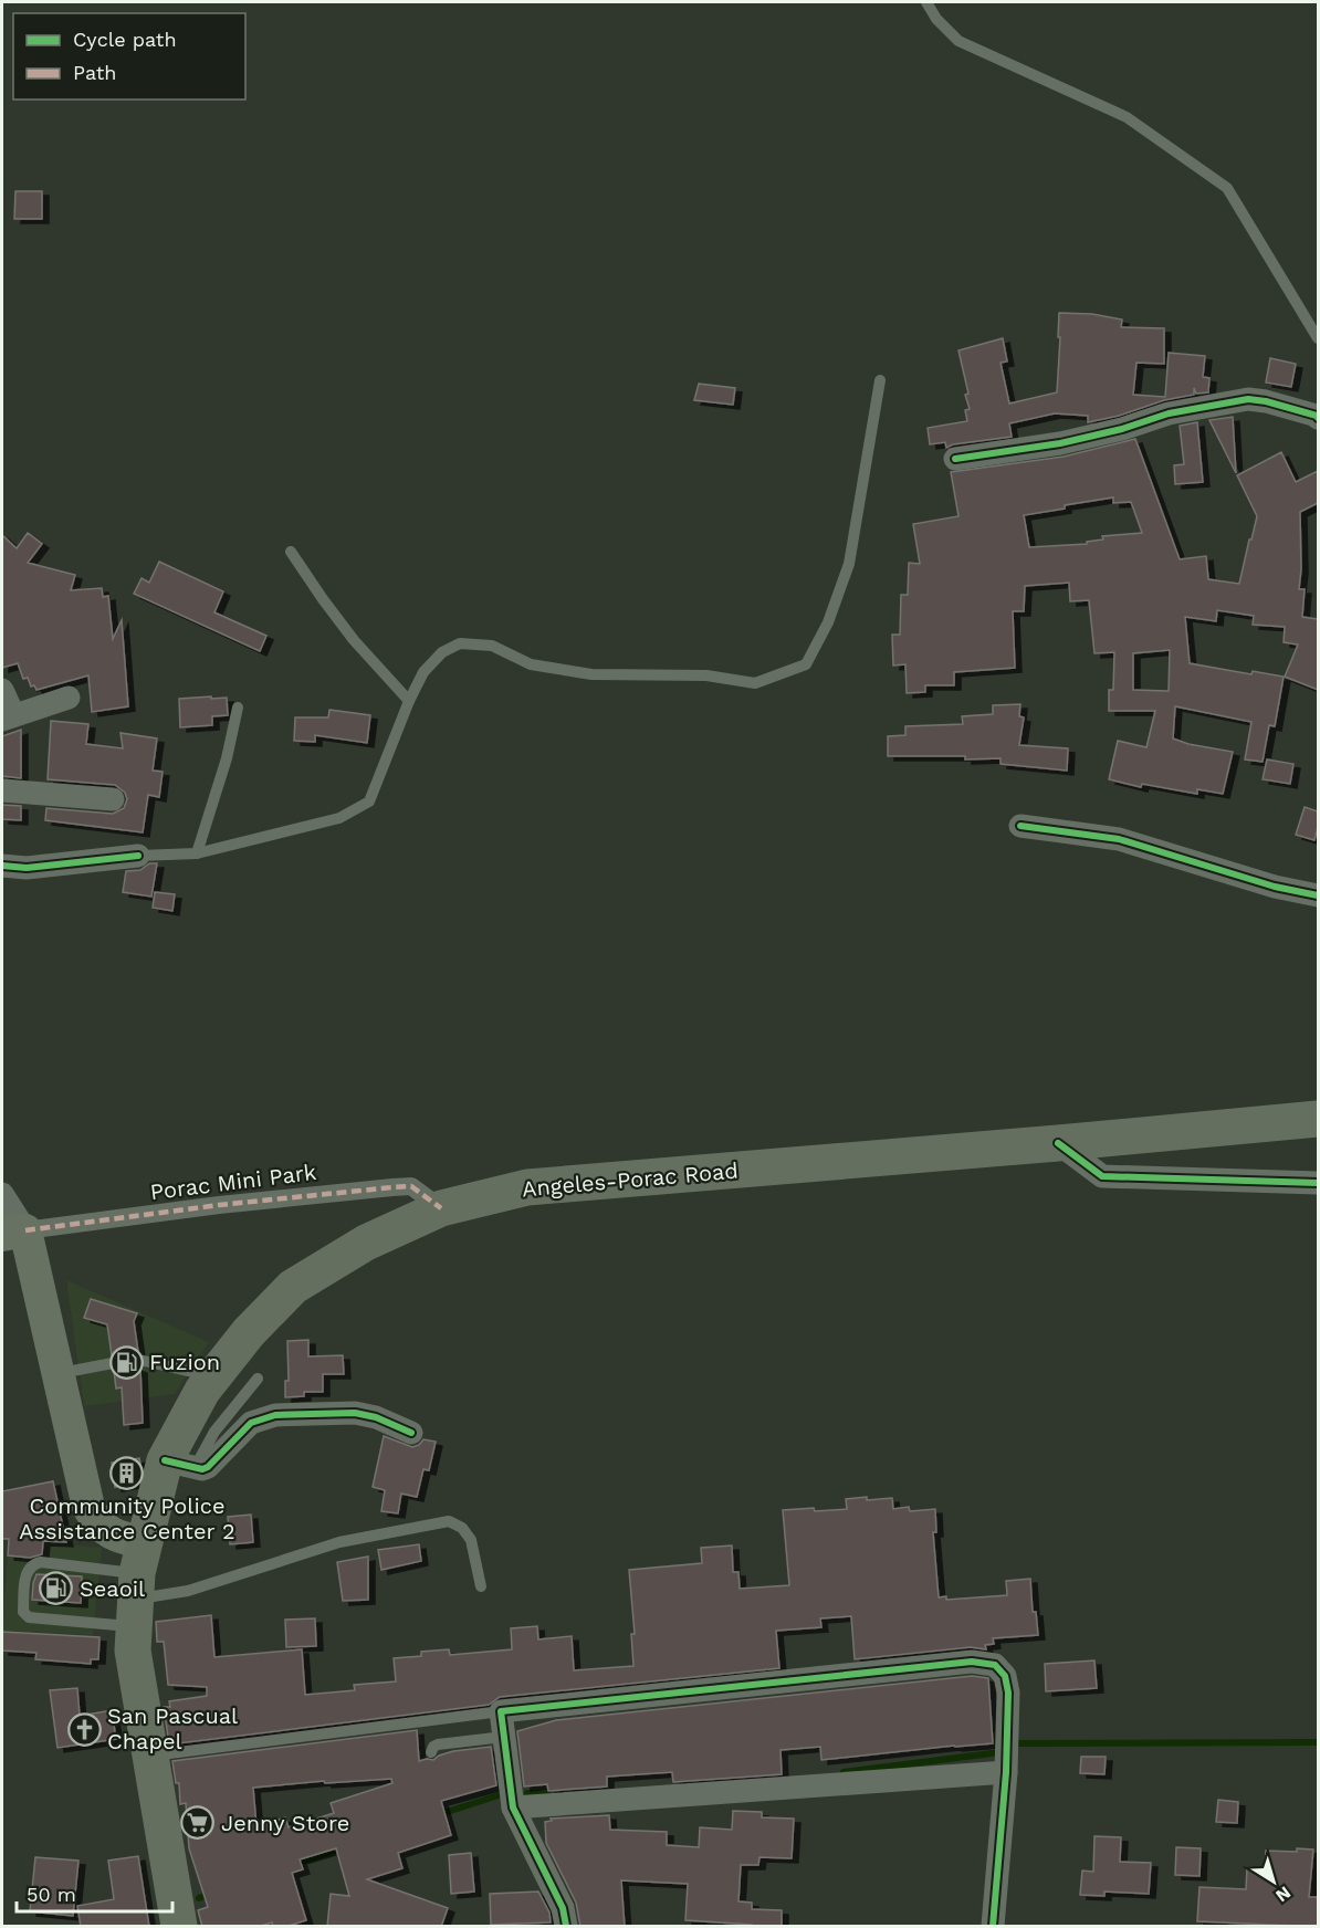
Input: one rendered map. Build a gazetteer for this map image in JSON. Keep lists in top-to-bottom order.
{
  "streets": {
    "main road": ["Angeles-Porac Road"],
    "street": ["Porac Mini Park"]
  },
  "crossings": [
    ["Angeles-Porac Road", "Porac Mini Park"]
  ],
  "places": {
    "fuel station": ["Fuzion", "Seaoil"],
    "building": ["Community Police Assistance Center 2"],
    "church": ["San Pascual Chapel"],
    "supermarket": ["Jenny Store"]
  },
  "legend": ["Cycle path", "Path"],
  "scale_bar": "50 m",
  "north": "bottom right"
}
